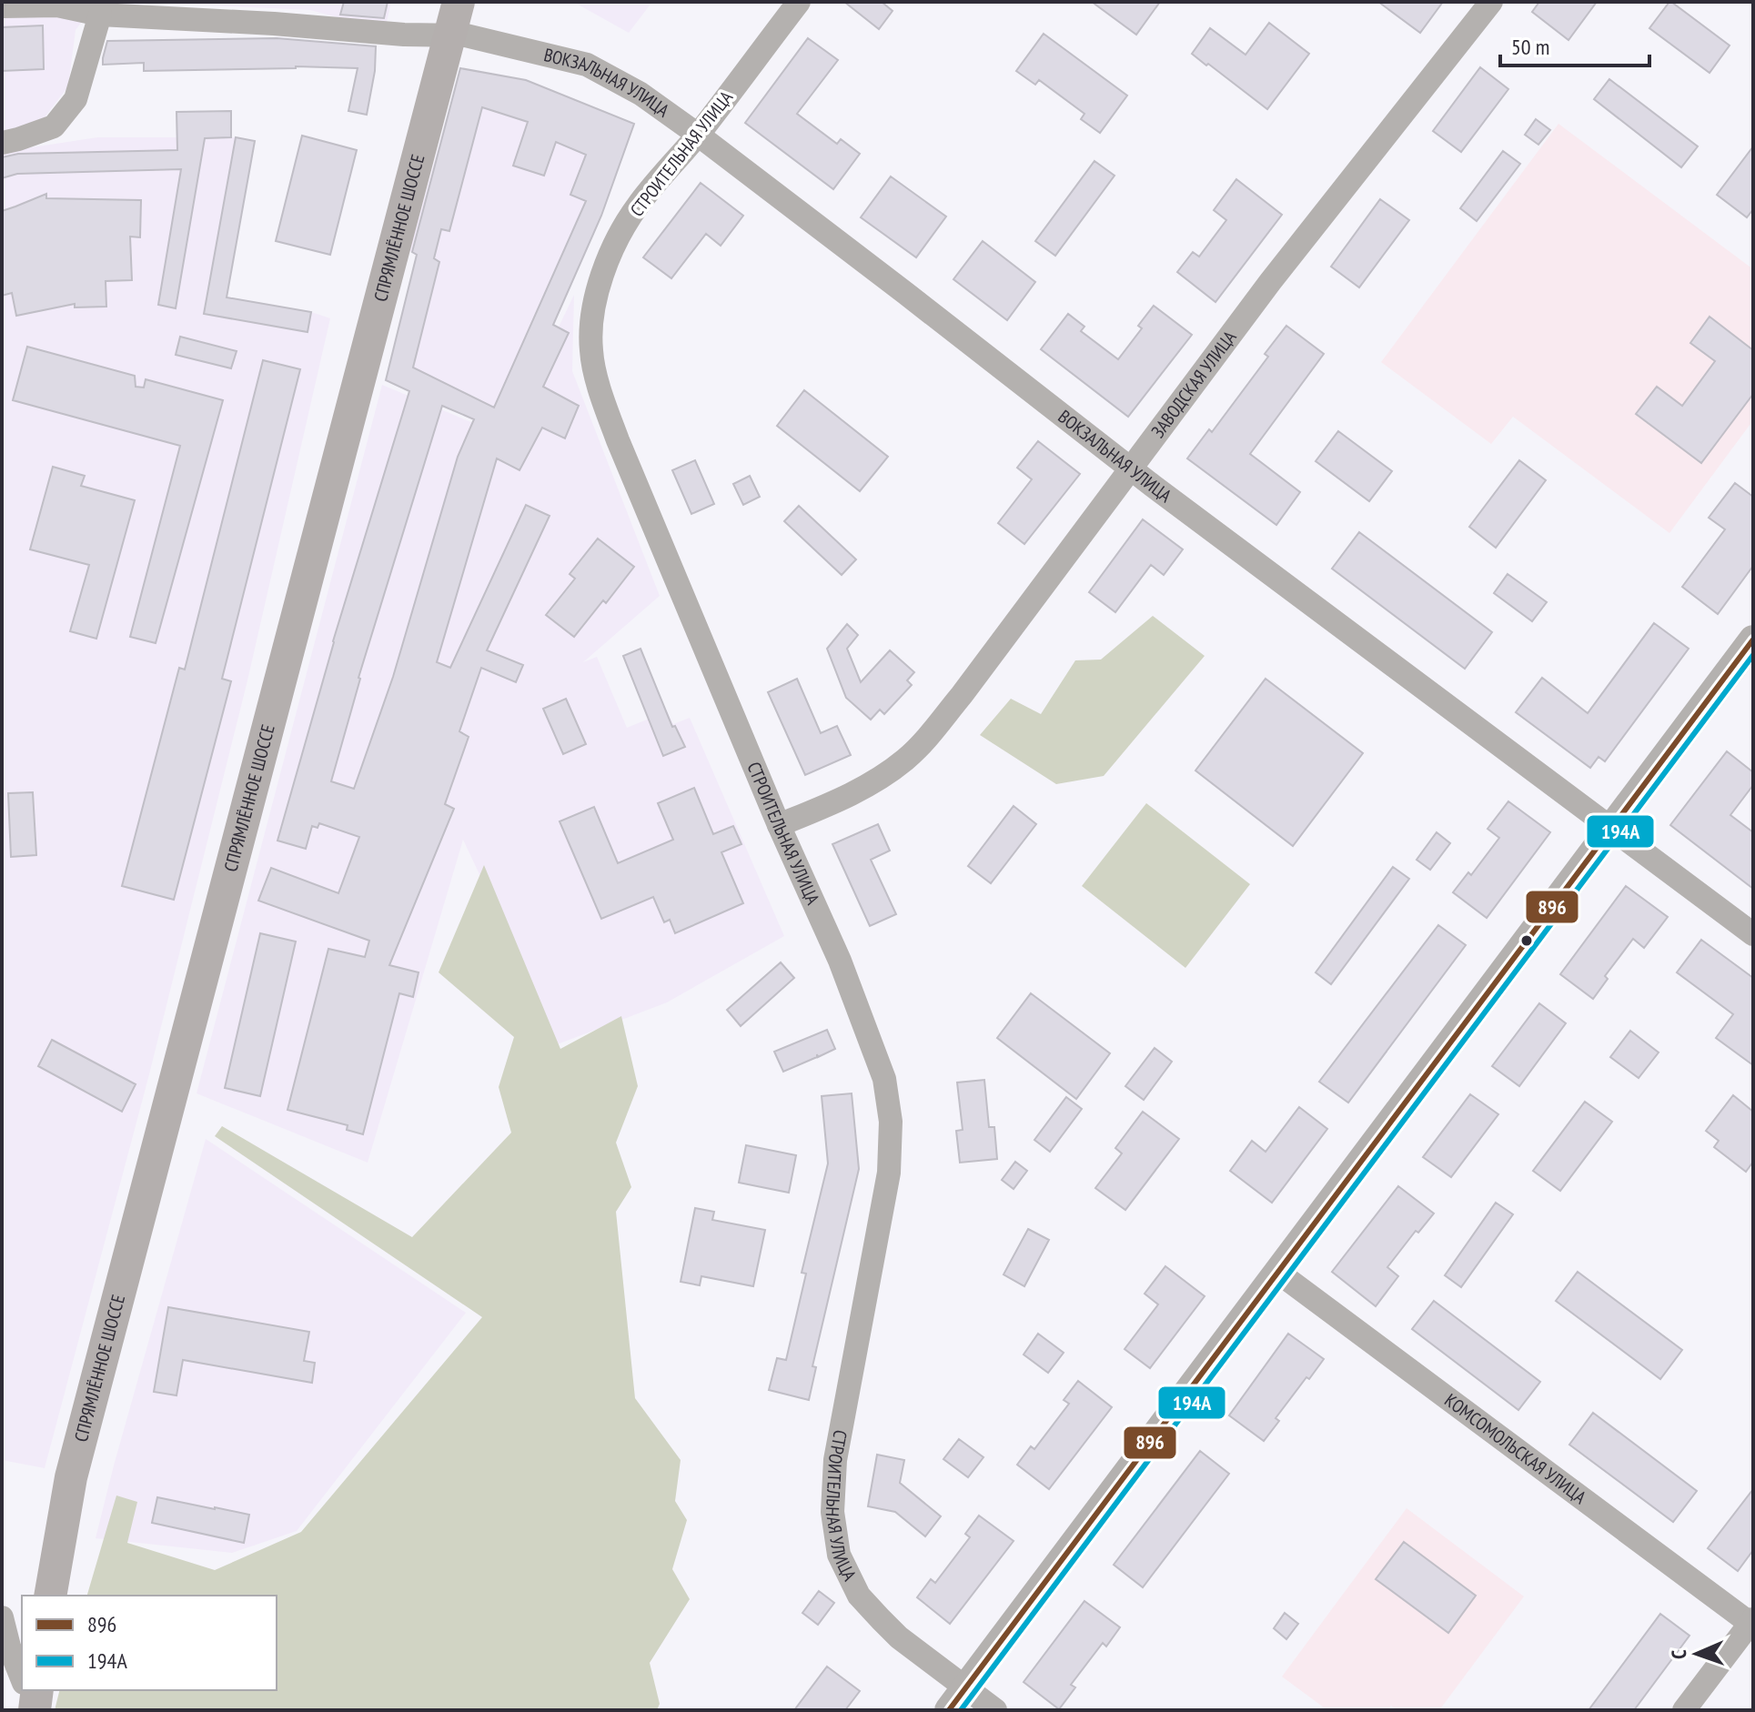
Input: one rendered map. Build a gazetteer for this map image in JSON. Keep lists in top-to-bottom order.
{
  "streets": {
    "main road": ["СПРЯМЛЁННОЕ ШОССЕ"],
    "street": [
      "ВОКЗАЛЬНАЯ УЛИЦА",
      "СТРОИТЕЛЬНАЯ УЛИЦА",
      "ЗАВОДСКАЯ УЛИЦА",
      "КОМСОМОЛЬСКАЯ УЛИЦА"
    ]
  },
  "crossings": [
    ["ВОКЗАЛЬНАЯ УЛИЦА", "СТРОИТЕЛЬНАЯ УЛИЦА"],
    ["ВОКЗАЛЬНАЯ УЛИЦА", "СПРЯМЛЁННОЕ ШОССЕ"],
    ["ВОКЗАЛЬНАЯ УЛИЦА", "ЗАВОДСКАЯ УЛИЦА"],
    ["СТРОИТЕЛЬНАЯ УЛИЦА", "ЗАВОДСКАЯ УЛИЦА"]
  ],
  "lines": ["transit line 896", "transit line 194А"],
  "legend": ["896", "194А"],
  "scale_bar": "50 m",
  "north": "left"
}
